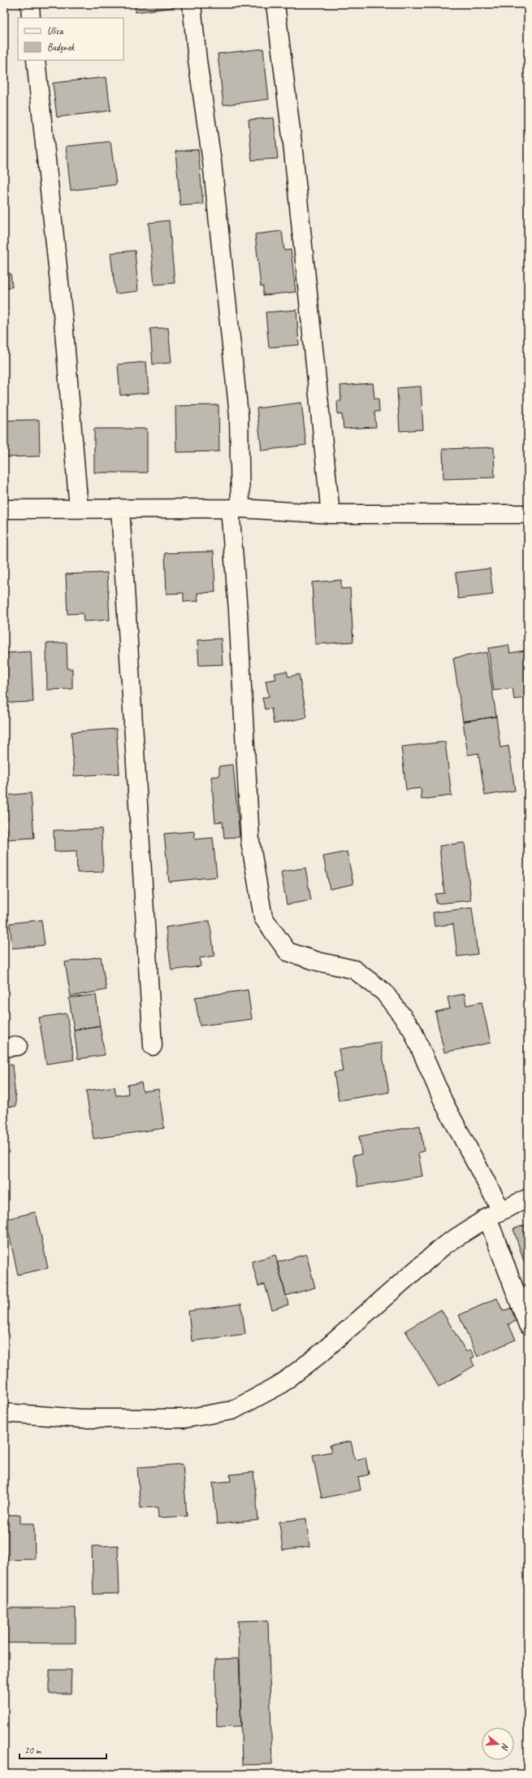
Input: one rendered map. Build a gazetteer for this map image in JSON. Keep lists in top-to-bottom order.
{
  "legend": ["Ulica", "Budynek"],
  "scale_bar": "20 m",
  "north": "right"
}
